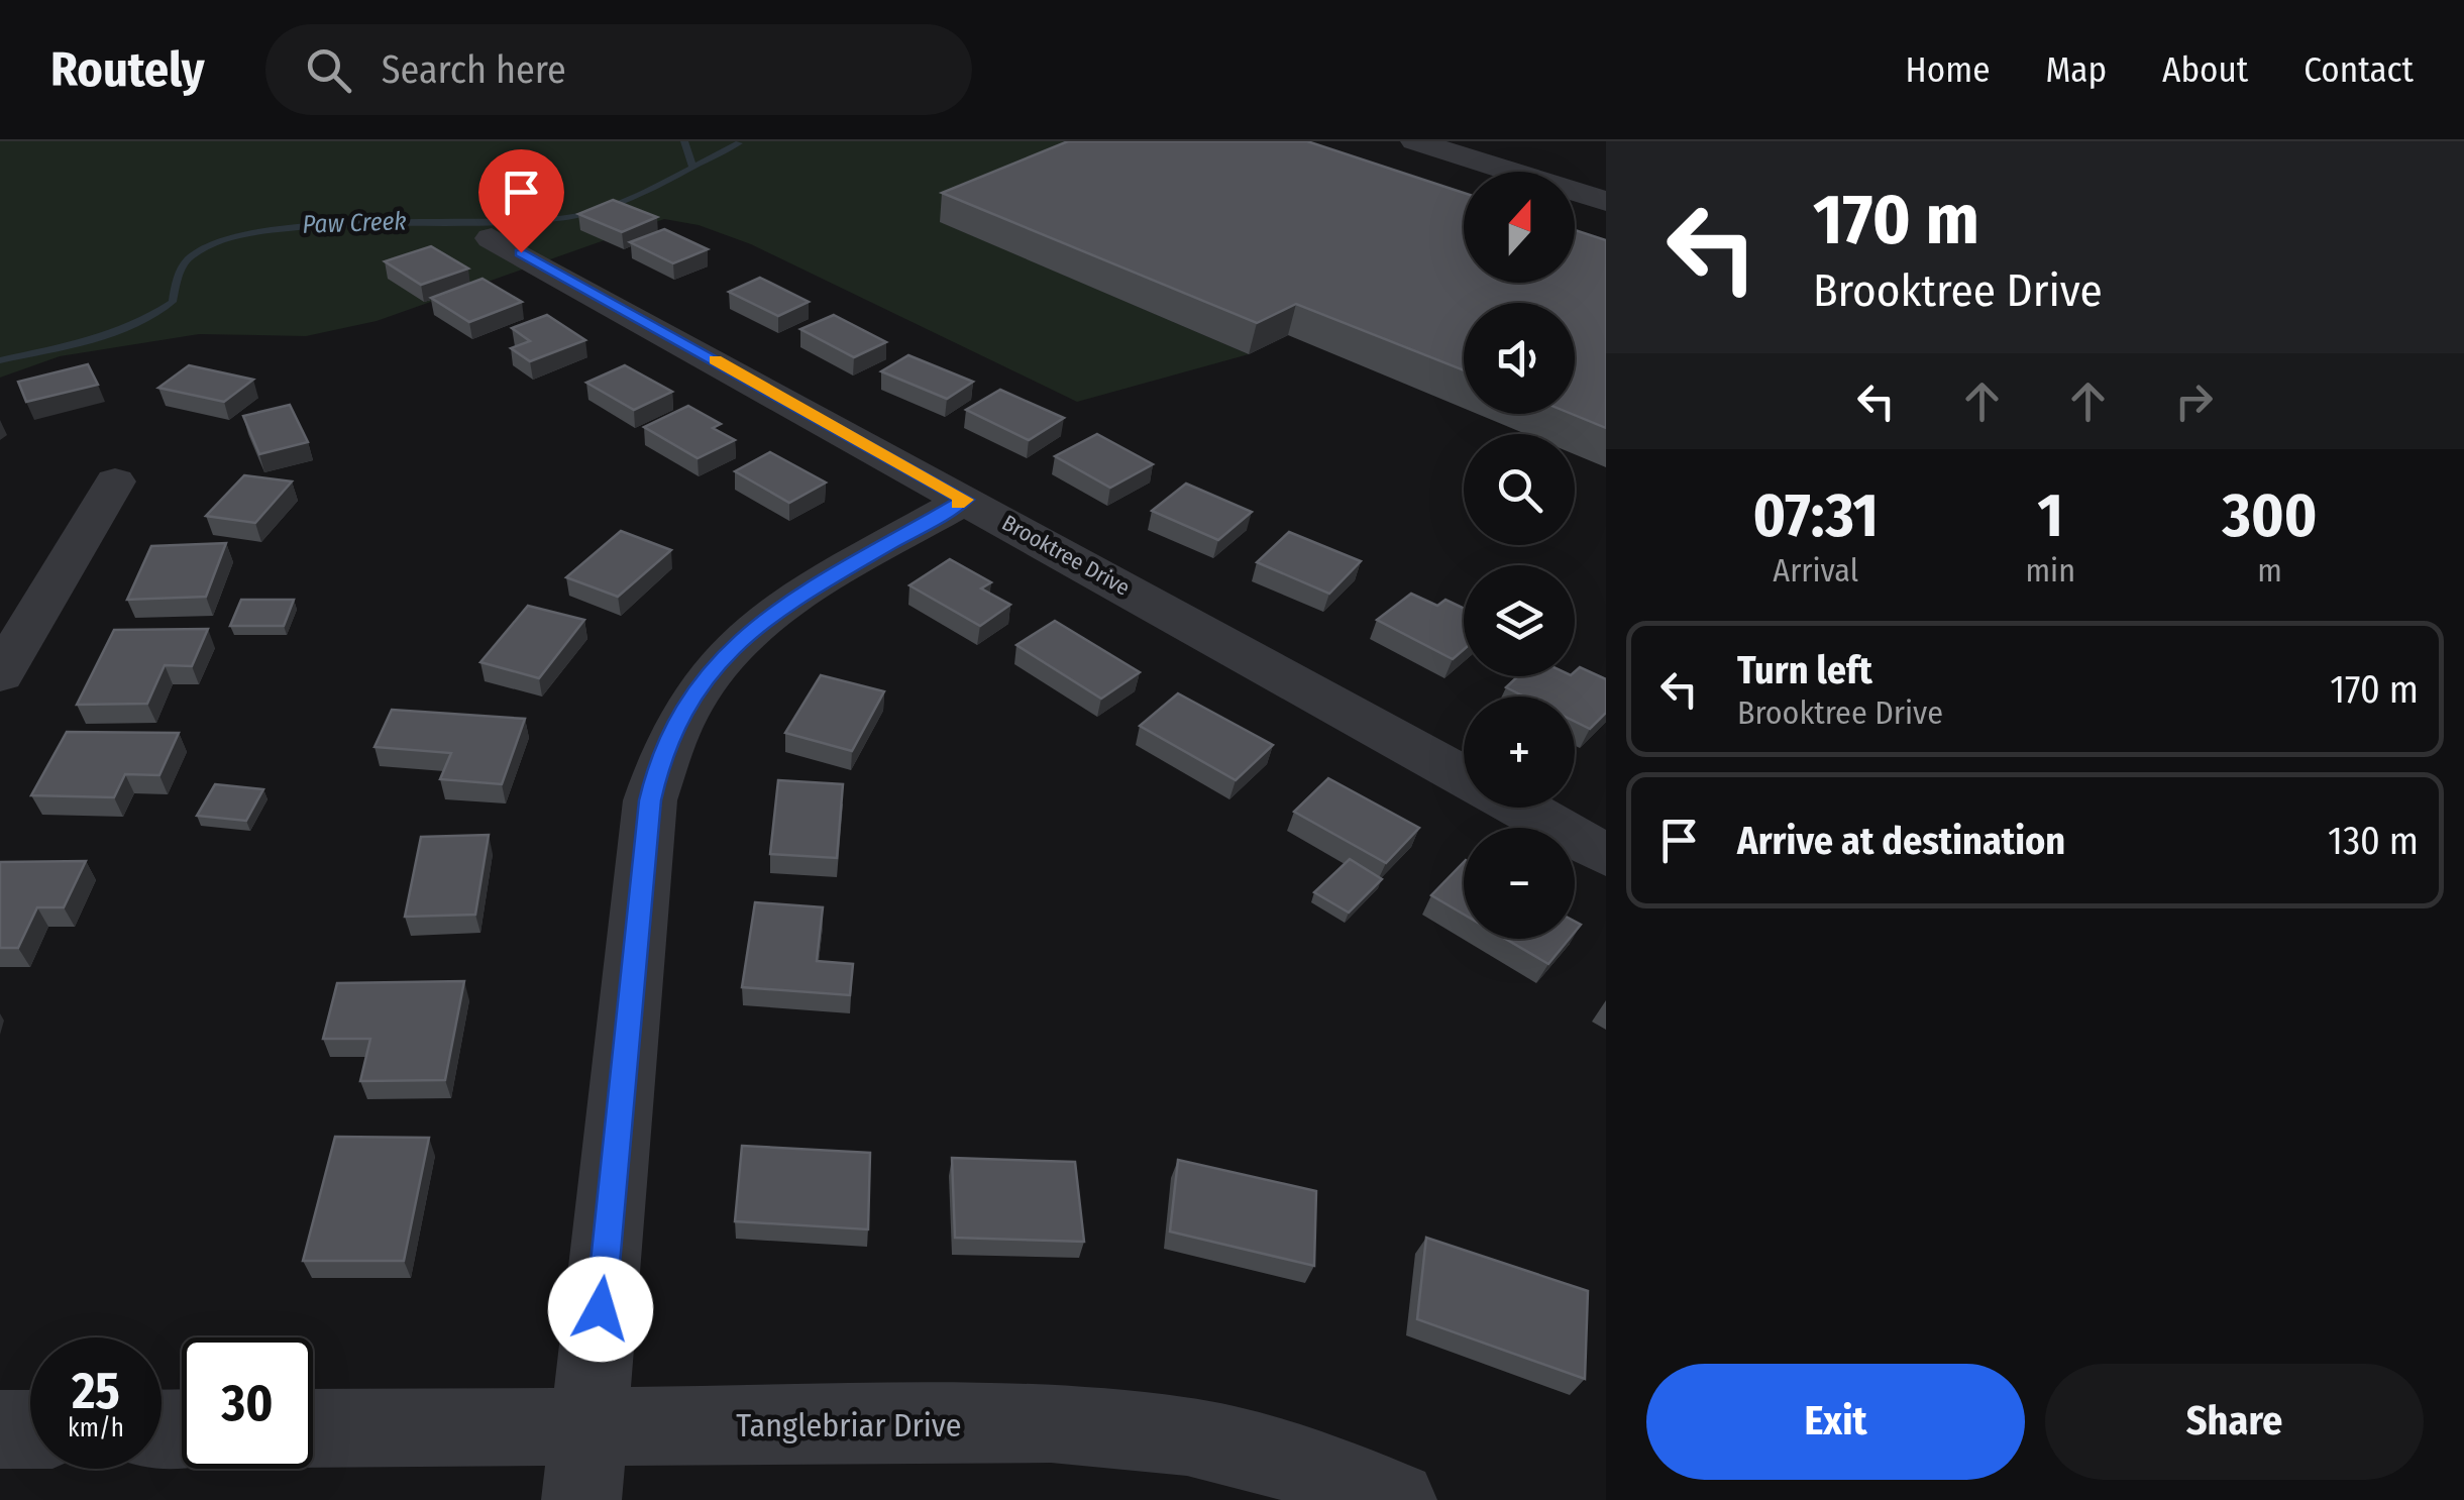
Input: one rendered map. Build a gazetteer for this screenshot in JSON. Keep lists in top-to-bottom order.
{
  "streets": {
    "street": ["Brooktree Drive", "Tanglebriar Drive"]
  },
  "water": ["Paw Creek"],
  "north": "top",
  "page": {
    "header": "Routely",
    "search": "Search here",
    "nav": [
      "Home",
      "Map",
      "About",
      "Contact"
    ],
    "turn": ["170 m", "Brooktree Drive"],
    "map_buttons": ["+", "−"],
    "eta": [
      "07:31",
      "Arrival",
      "1",
      "min",
      "300",
      "m"
    ],
    "list": [
      {
        "name": "Turn left",
        "note": "Brooktree Drive",
        "value": "170 m"
      },
      {
        "name": "Arrive at destination",
        "value": "130 m"
      }
    ],
    "speed": "25 km/h",
    "limit": "30",
    "buttons": ["Exit", "Share"]
  }
}
